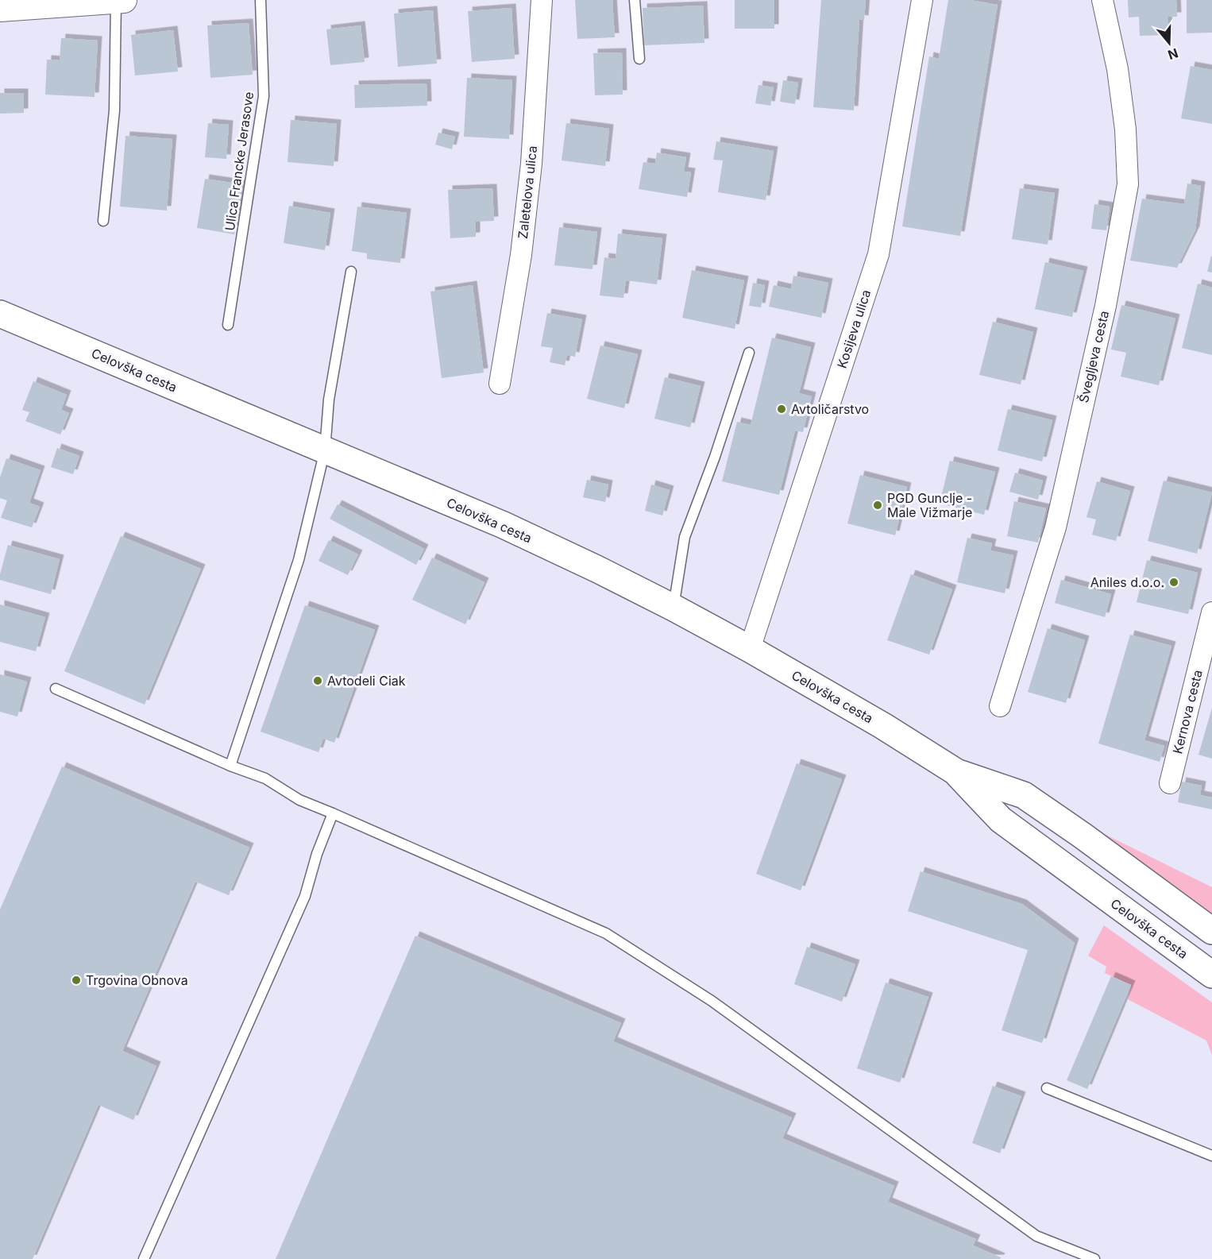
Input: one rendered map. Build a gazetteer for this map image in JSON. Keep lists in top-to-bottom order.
{
  "streets": {
    "main road": ["Celovška cesta"],
    "street": [
      "Zaletelova ulica",
      "Kosijeva ulica",
      "Švegljeva cesta",
      "Kernova cesta"
    ],
    "lane": ["Ulica Francke Jerasove"]
  },
  "crossings": [
    ["Kosijeva ulica", "Celovška cesta"]
  ],
  "places": [
    "Avtoličarstvo",
    "PGD Gunclje - Male Vižmarje",
    "Aniles d.o.o.",
    "Avtodeli Ciak",
    "Trgovina Obnova"
  ],
  "north": "bottom"
}
